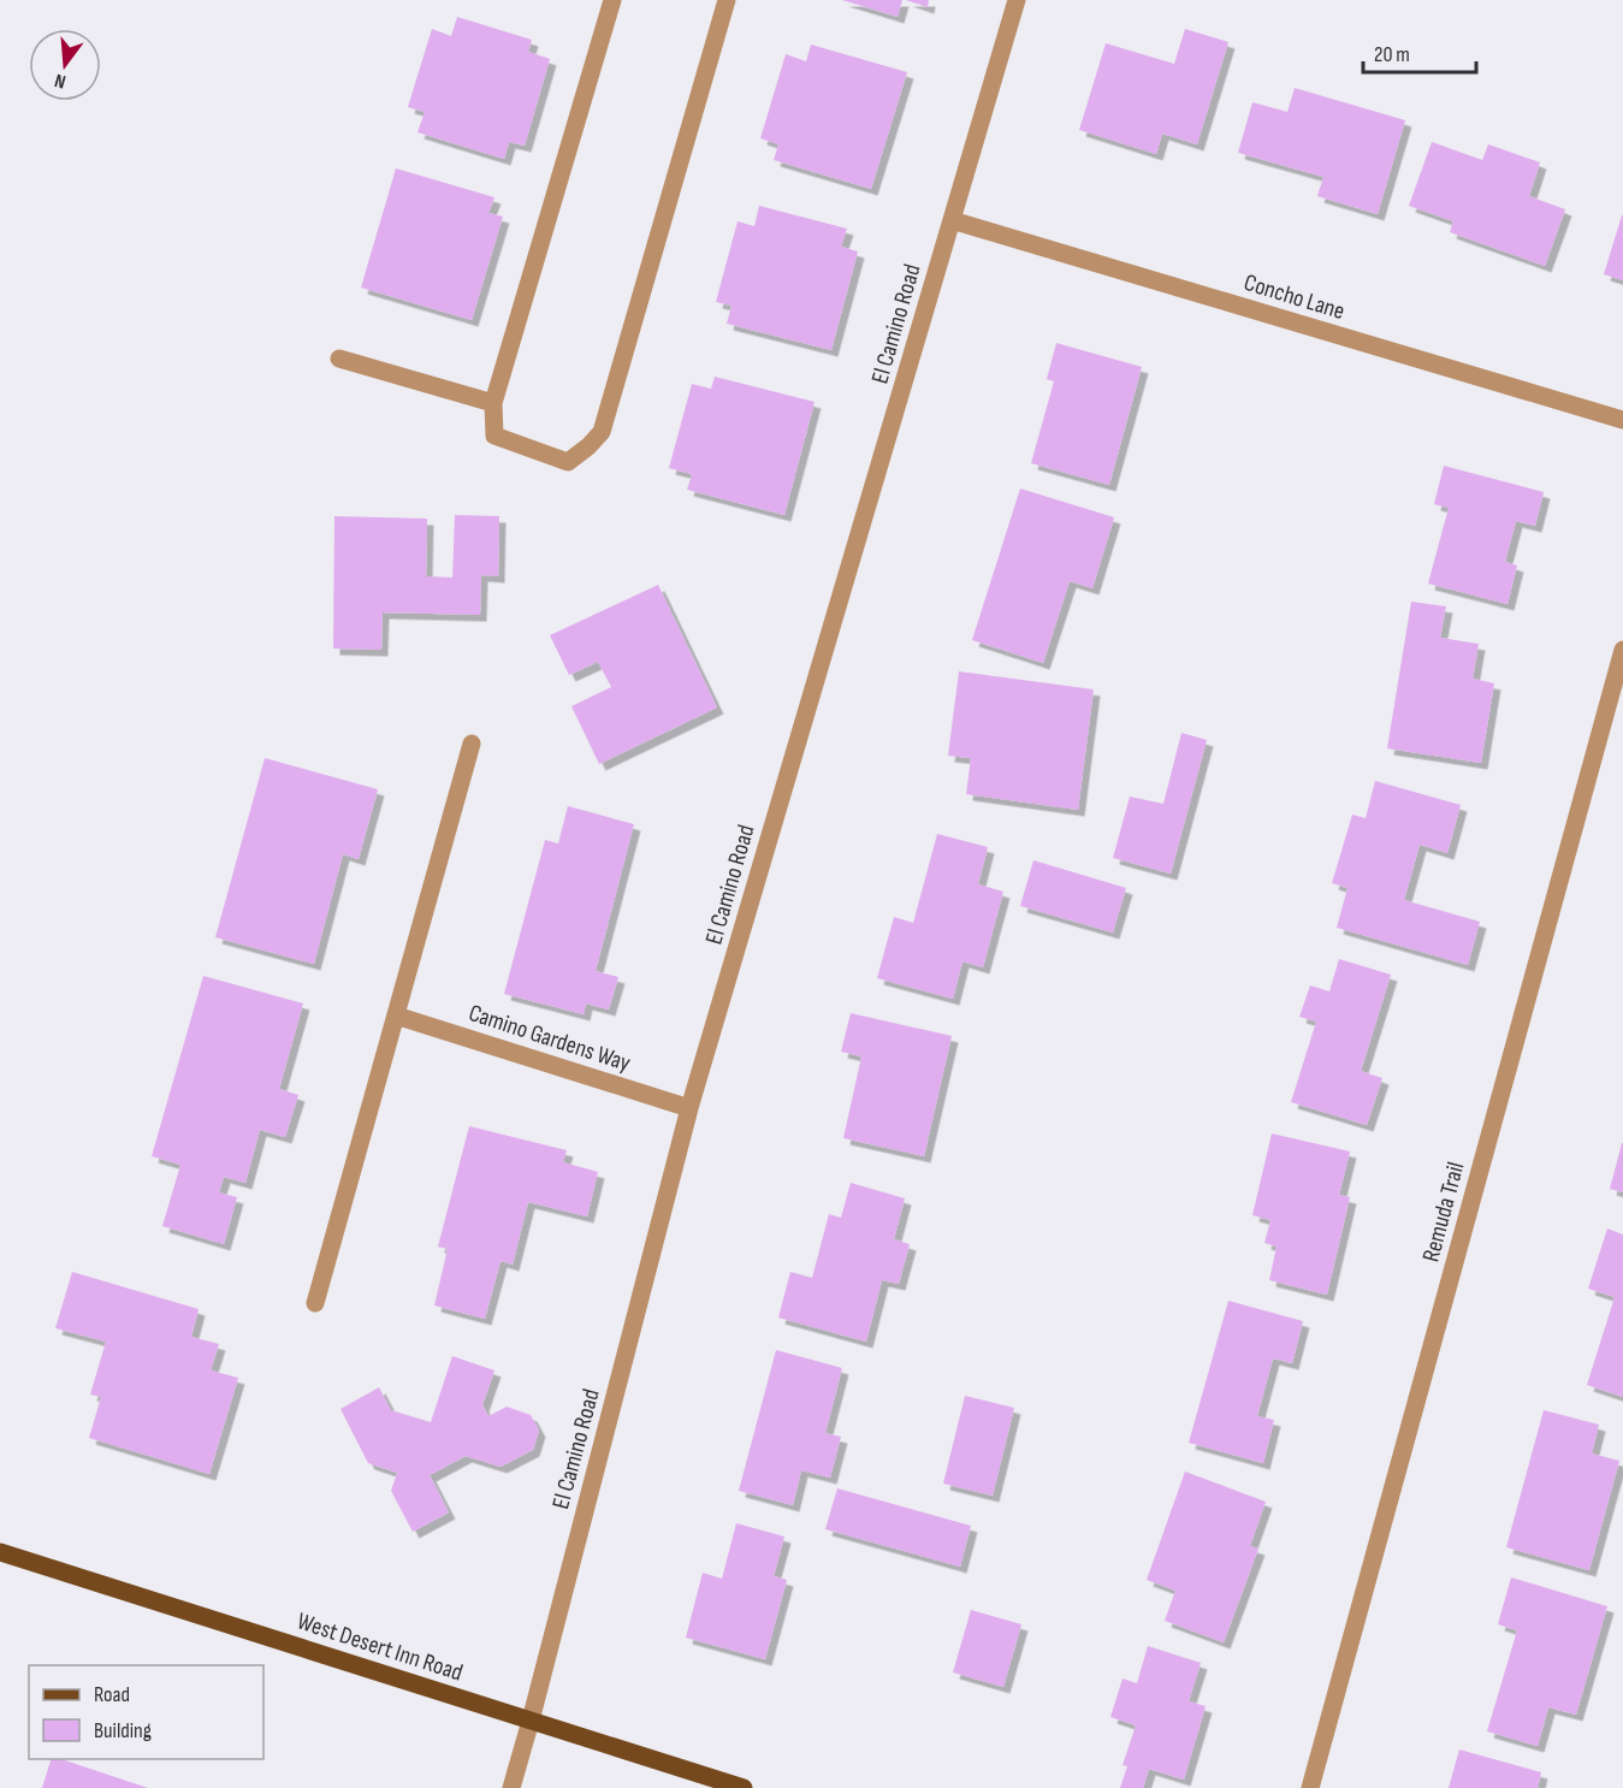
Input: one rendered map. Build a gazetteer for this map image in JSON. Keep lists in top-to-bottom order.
{
  "streets": {
    "main road": ["West Desert Inn Road"],
    "street": [
      "Concho Lane",
      "El Camino Road",
      "Camino Gardens Way",
      "Remuda Trail"
    ]
  },
  "crossings": [
    ["Concho Lane", "El Camino Road"],
    ["El Camino Road", "Camino Gardens Way"],
    ["El Camino Road", "West Desert Inn Road"]
  ],
  "legend": ["Road", "Building"],
  "scale_bar": "20 m",
  "north": "bottom"
}
